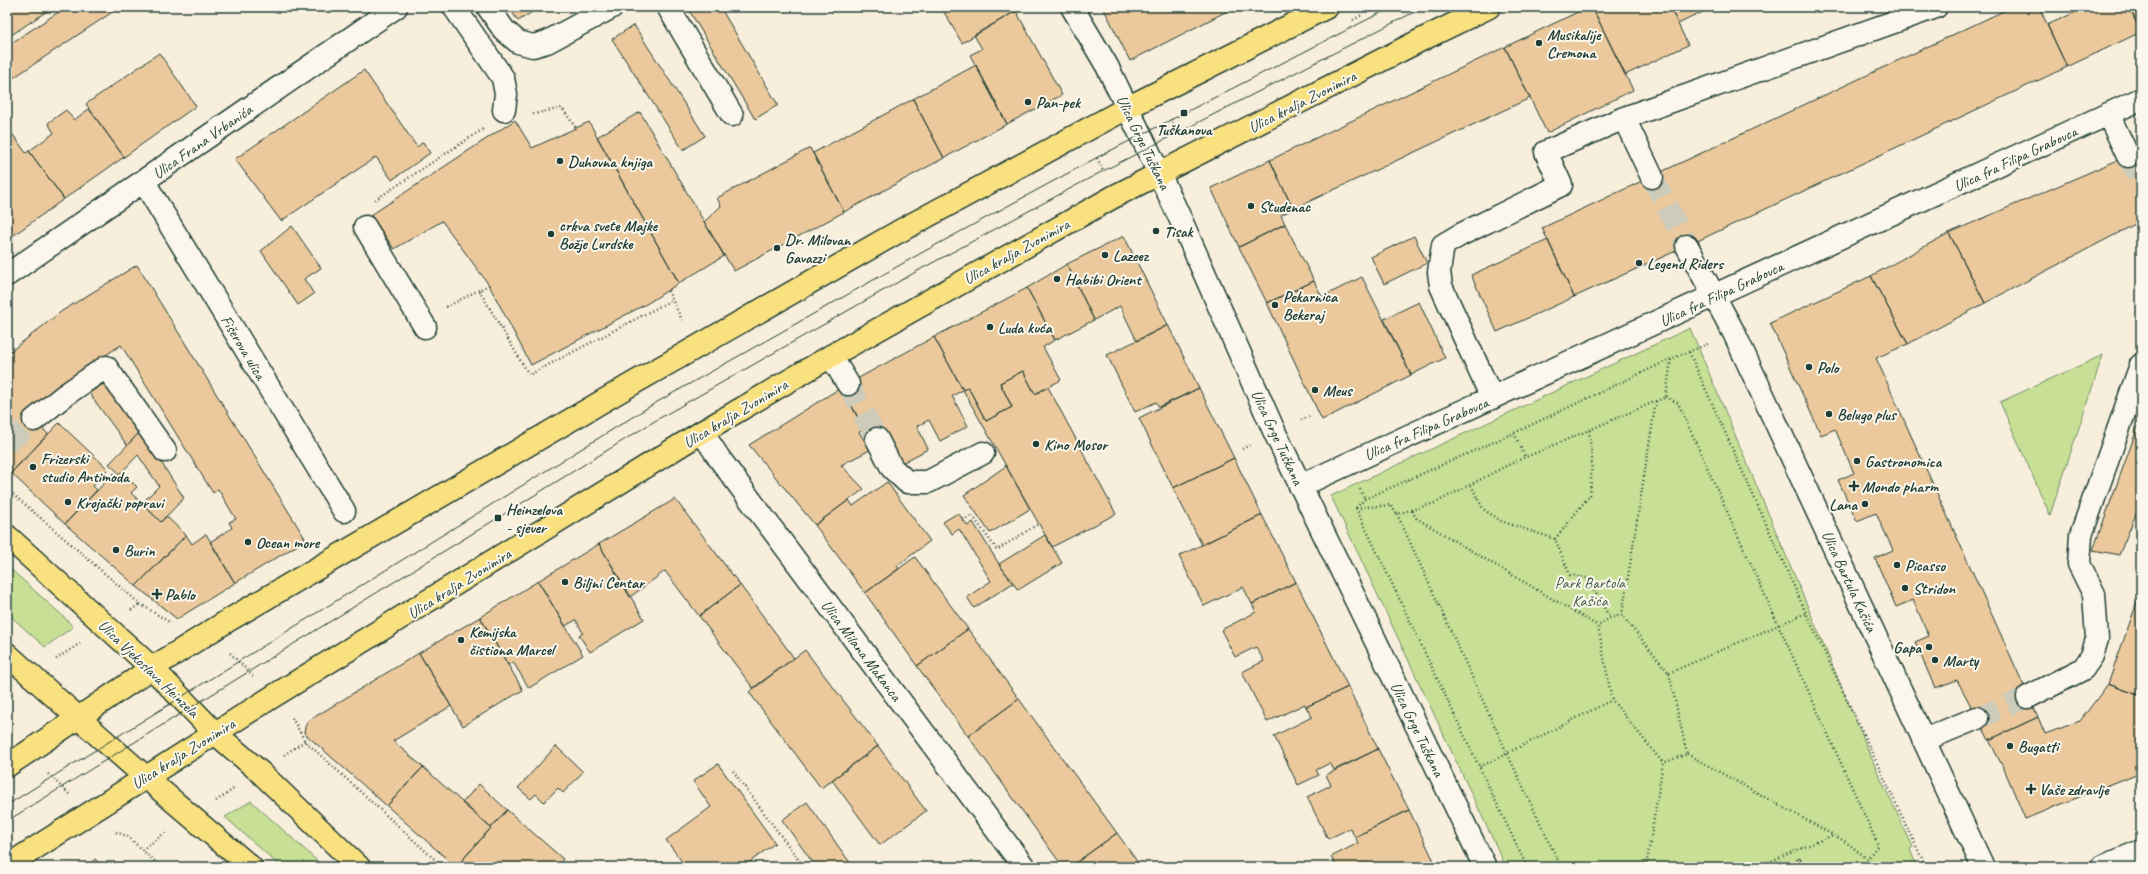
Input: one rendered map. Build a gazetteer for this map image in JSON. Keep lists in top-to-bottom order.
{
  "streets": {
    "main road": ["Ulica kralja Zvonimira", "Ulica Vjekoslava Heinzela"],
    "street": [
      "Ulica Frana Vrbanića",
      "Ulica Grge Tuškana",
      "Ulica fra Filipa Grabovca",
      "Fišerova ulica",
      "Ulica Bartula Kašića",
      "Ulica Milana Makanca"
    ]
  },
  "crossings": [
    ["Ulica kralja Zvonimira", "Ulica Grge Tuškana"],
    ["Ulica kralja Zvonimira", "Ulica Milana Makanca"],
    ["Ulica kralja Zvonimira", "Ulica Vjekoslava Heinzela"],
    ["Ulica Frana Vrbanića", "Fišerova ulica"],
    ["Ulica Grge Tuškana", "Ulica fra Filipa Grabovca"],
    ["Ulica fra Filipa Grabovca", "Ulica Bartula Kašića"]
  ],
  "parks": ["Park Bartola Kašića"],
  "places": {
    "other": [
      "Musikalije Cremona",
      "Pan-pek",
      "Duhovna knjiga",
      "Studenac",
      "Tisak",
      "crkva svete Majke Božje Lurdske",
      "Dr. Milovan Gavazzi",
      "Lazeez",
      "Legend Riders",
      "Habibi Orient",
      "Pekarnica Bekeraj",
      "Luda kuća",
      "Polo",
      "Meus",
      "Belugo plus",
      "Kino Mosor",
      "Gastronomica",
      "Frizerski studio Antimoda",
      "Krojački popravi",
      "Lana",
      "Ocean more",
      "Burin",
      "Picasso",
      "Biljni Centar",
      "Stridon",
      "Kemijska čistiona Marcel",
      "Gapa",
      "Marty",
      "Bugatti"
    ],
    "transit": ["Tuškanova", "Heinzelova - sjever"],
    "health": ["Mondo pharm", "Pablo", "Vaše zdravlje"]
  }
}
